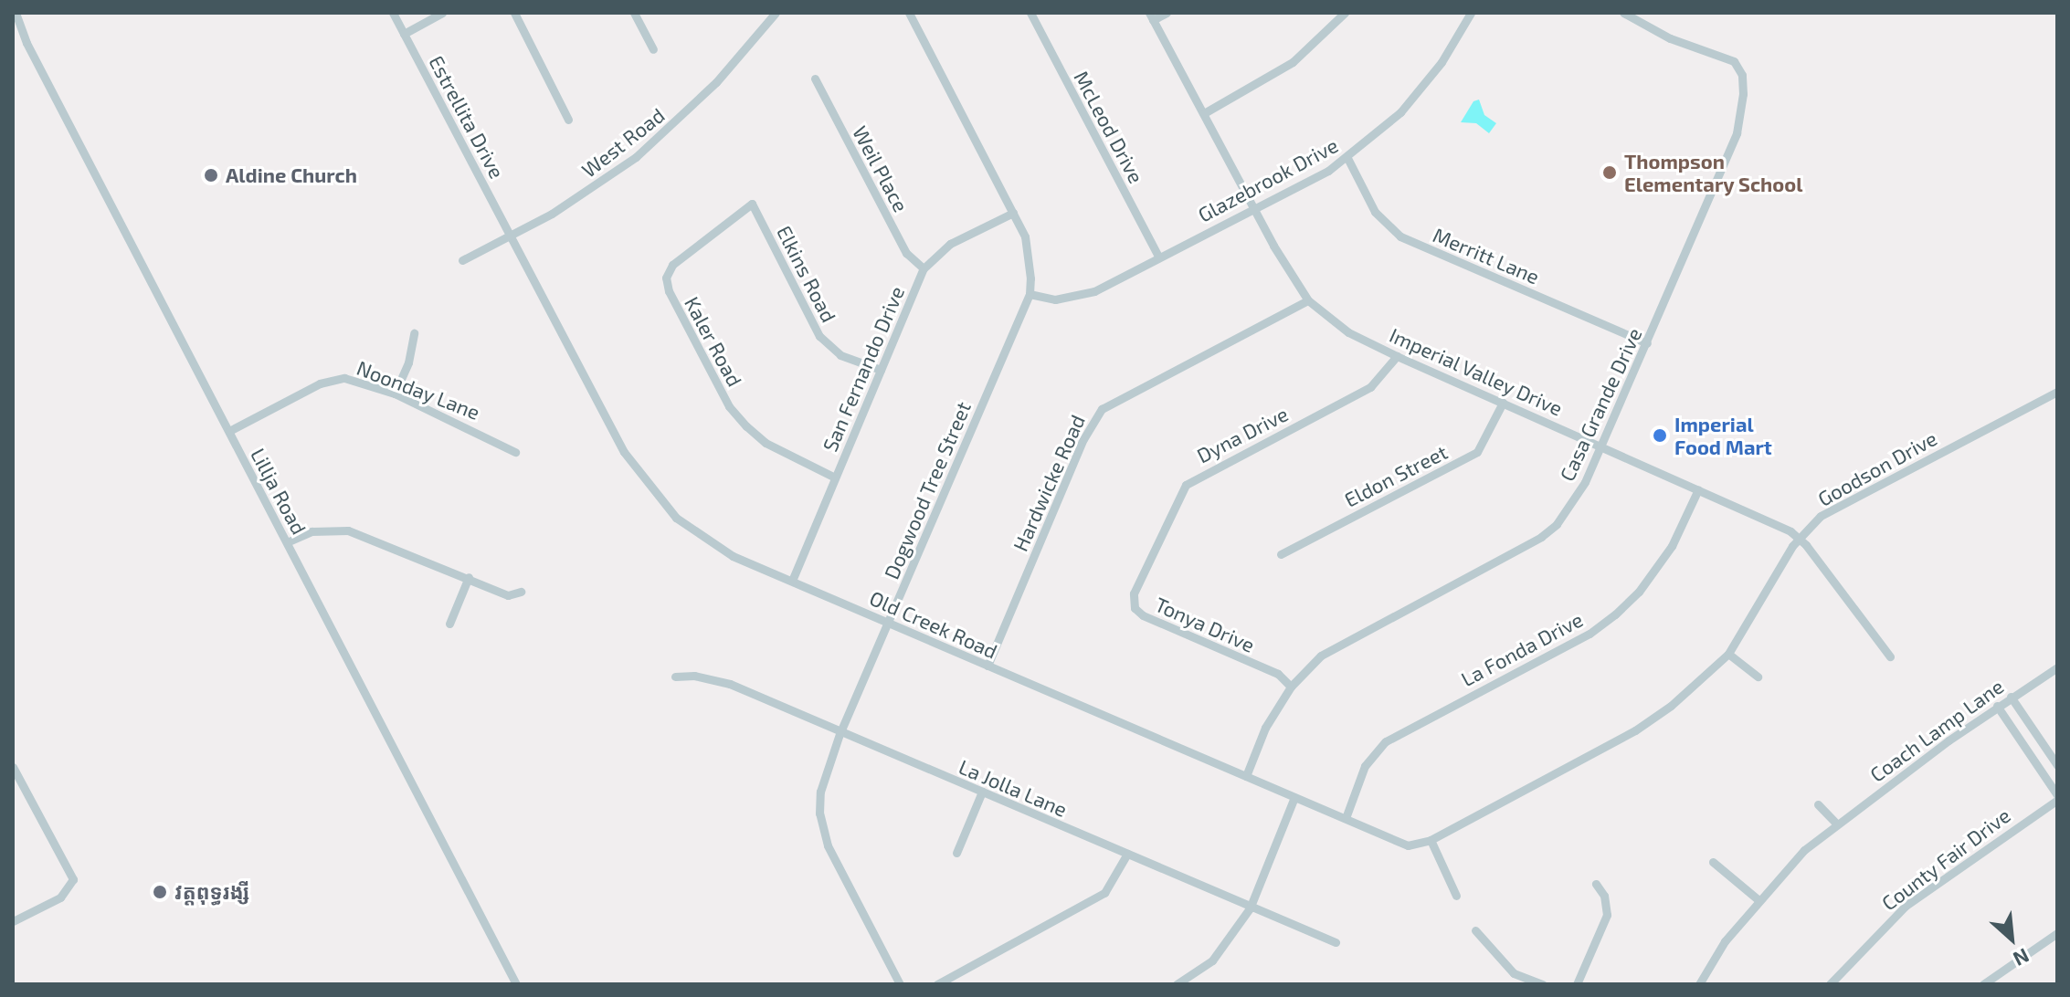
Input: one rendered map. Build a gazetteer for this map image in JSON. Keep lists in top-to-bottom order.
{
  "streets": {
    "street": [
      "Estrellita Drive",
      "McLeod Drive",
      "West Road",
      "Weil Place",
      "Glazebrook Drive",
      "Merritt Lane",
      "Elkins Road",
      "Kaler Road",
      "San Fernando Drive",
      "Imperial Valley Drive",
      "Noonday Lane",
      "Casa Grande Drive",
      "Dyna Drive",
      "Goodson Drive",
      "Eldon Street",
      "Hardwicke Road",
      "Dogwood Tree Street",
      "Lillja Road",
      "Old Creek Road",
      "Tonya Drive",
      "La Fonda Drive",
      "Coach Lamp Lane",
      "La Jolla Lane",
      "County Fair Drive"
    ]
  },
  "crossings": [
    ["Estrellita Drive", "West Road"],
    ["Estrellita Drive", "Old Creek Road"],
    ["McLeod Drive", "Glazebrook Drive"],
    ["West Road", "Old Creek Road"],
    ["Weil Place", "San Fernando Drive"],
    ["Glazebrook Drive", "Merritt Lane"],
    ["Glazebrook Drive", "Imperial Valley Drive"],
    ["Glazebrook Drive", "Dogwood Tree Street"],
    ["Merritt Lane", "Casa Grande Drive"],
    ["Elkins Road", "Kaler Road"],
    ["Elkins Road", "San Fernando Drive"],
    ["Kaler Road", "San Fernando Drive"],
    ["San Fernando Drive", "Dogwood Tree Street"],
    ["San Fernando Drive", "Old Creek Road"],
    ["Imperial Valley Drive", "Casa Grande Drive"],
    ["Imperial Valley Drive", "Dyna Drive"],
    ["Imperial Valley Drive", "Goodson Drive"],
    ["Imperial Valley Drive", "Eldon Street"],
    ["Imperial Valley Drive", "Hardwicke Road"],
    ["Imperial Valley Drive", "La Fonda Drive"],
    ["Noonday Lane", "Lillja Road"],
    ["Casa Grande Drive", "Old Creek Road"],
    ["Casa Grande Drive", "Tonya Drive"],
    ["Dyna Drive", "Tonya Drive"],
    ["Goodson Drive", "Old Creek Road"],
    ["Hardwicke Road", "Old Creek Road"],
    ["Dogwood Tree Street", "Old Creek Road"],
    ["Dogwood Tree Street", "La Jolla Lane"],
    ["Old Creek Road", "La Fonda Drive"]
  ],
  "places": [
    "Thompson Elementary School",
    "Aldine Church",
    "Imperial Food Mart",
    "វត្តពុទ្ធរង្សី"
  ],
  "north": "bottom right"
}
